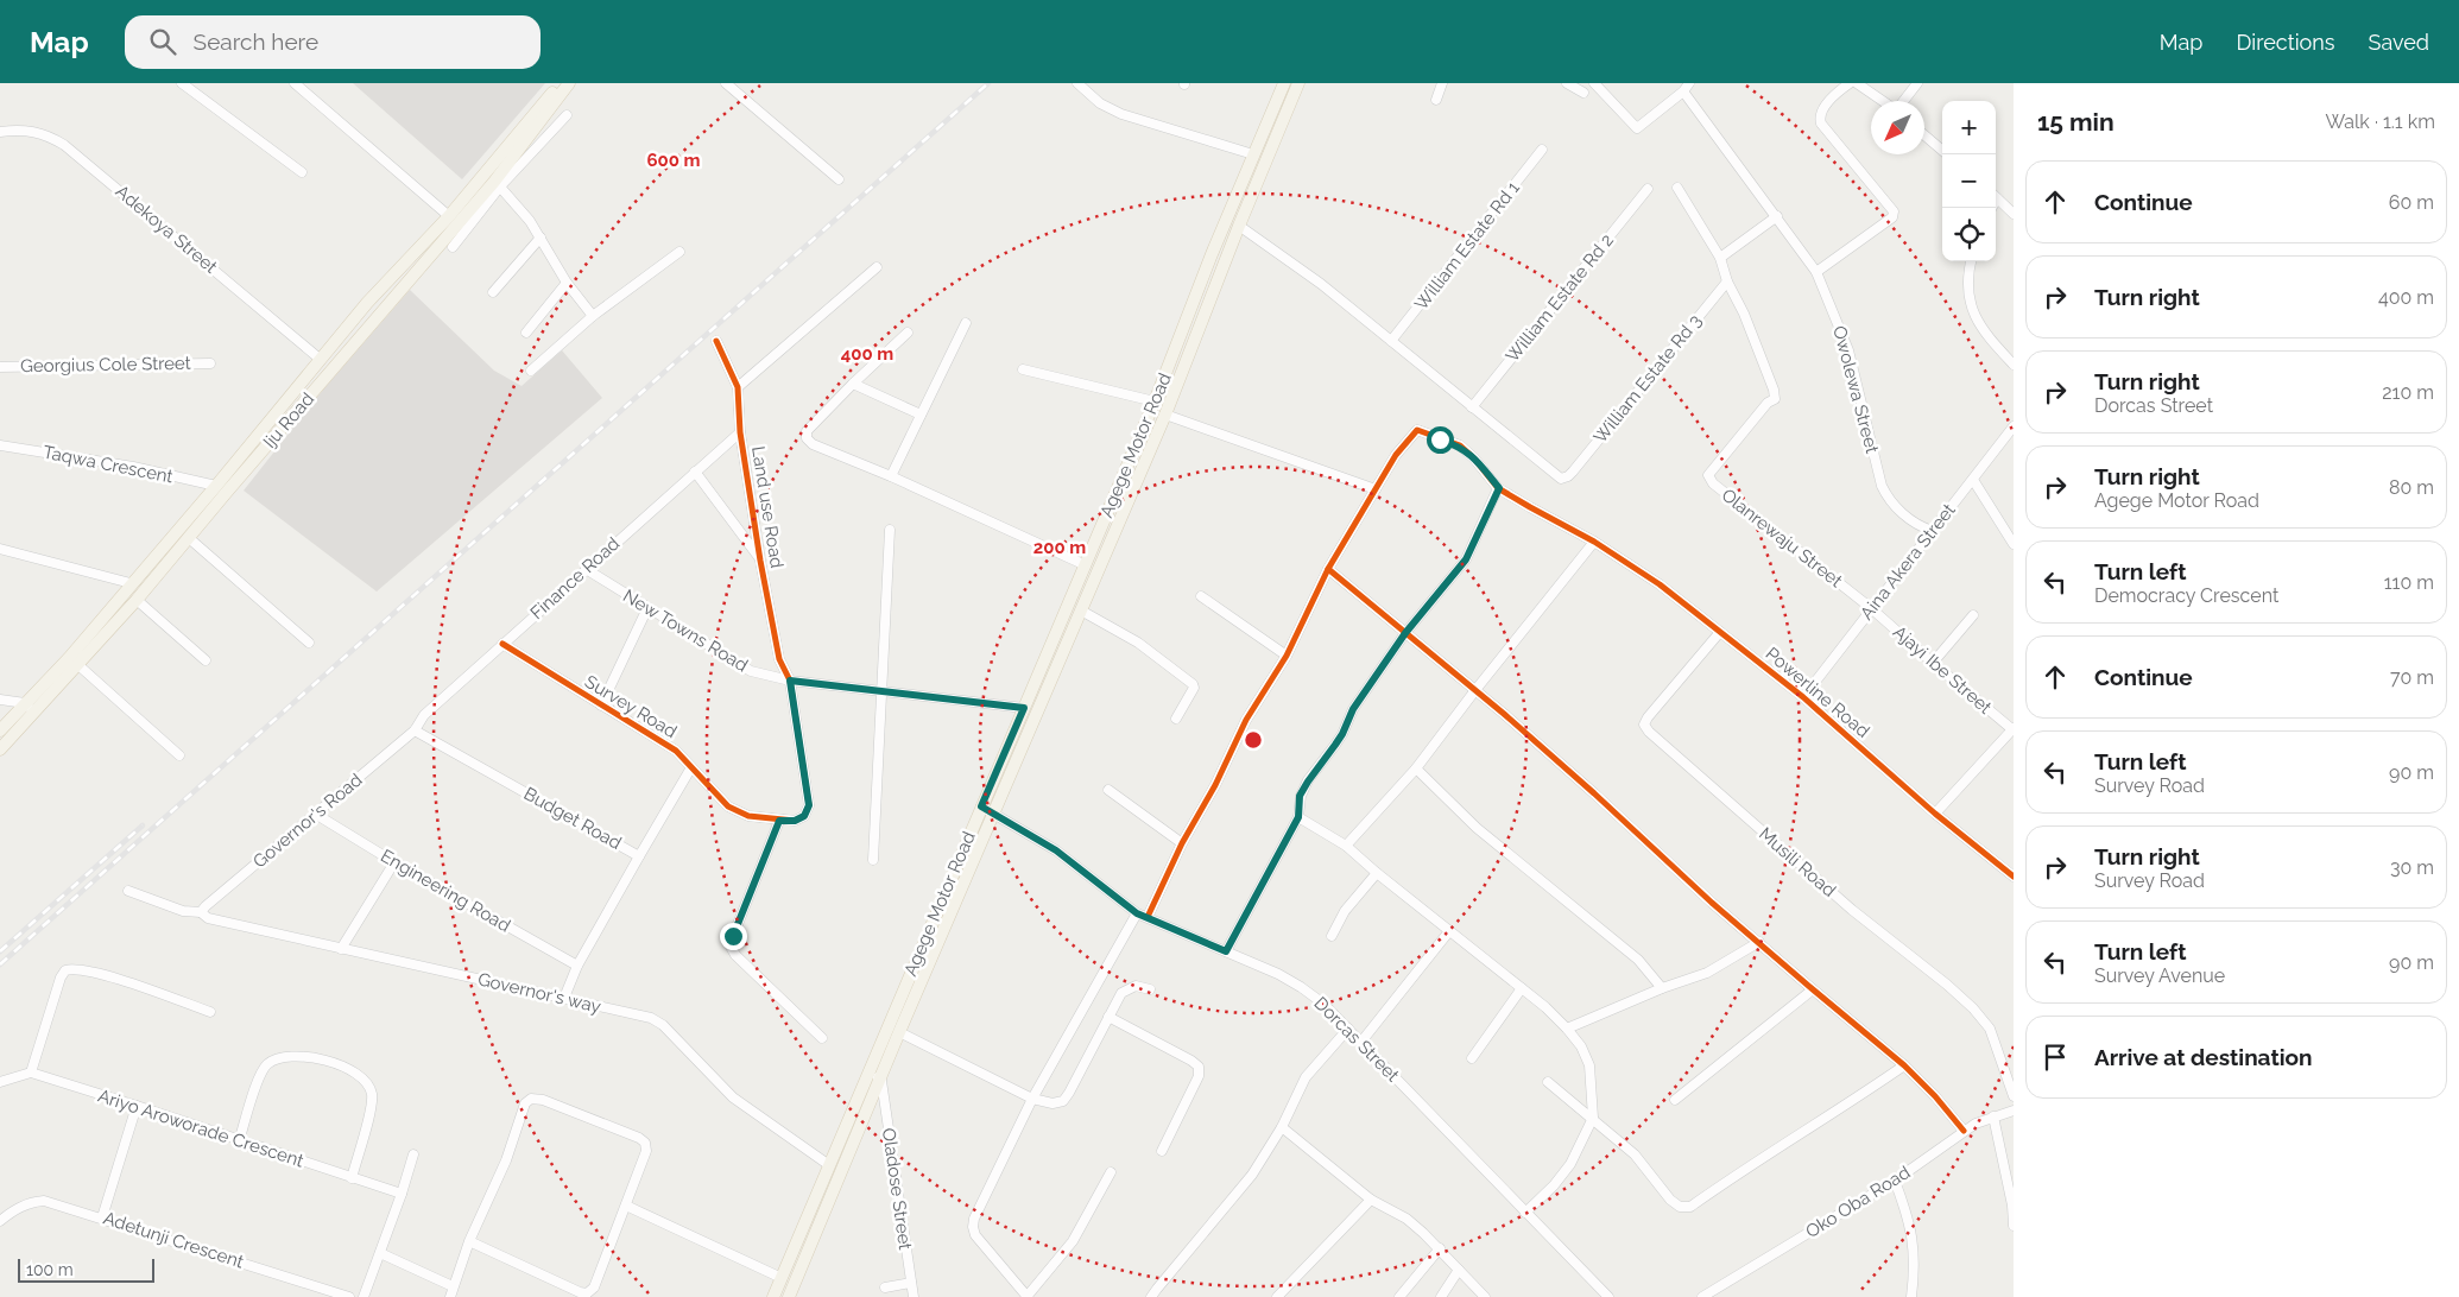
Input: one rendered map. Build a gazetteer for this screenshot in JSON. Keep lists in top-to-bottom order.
{
  "streets": {
    "main road": ["Iju Road", "Agege Motor Road"],
    "street": [
      "Adekoya Street",
      "William Estate Rd 1",
      "William Estate Rd 2",
      "Georgius Cole Street",
      "William Estate Rd 3",
      "Owolewa Street",
      "Taqwa Crescent",
      "Land use Road",
      "Olanrewaju Street",
      "Aina Akera Street",
      "Finance Road",
      "New Towns Road",
      "Ajayi Ibe Street",
      "Powerline Road",
      "Survey Road",
      "Budget Road",
      "Governor's Road",
      "Musili Road",
      "Engineering Road",
      "Governor's way",
      "Dorcas Street",
      "Ariyo Aroworade Crescent",
      "Oladose Street",
      "Oko Oba Road",
      "Adetunji Crescent"
    ]
  },
  "crossings": [
    ["Adekoya Street", "Iju Road"],
    ["William Estate Rd 2", "William Estate Rd 3"],
    ["William Estate Rd 3", "Olanrewaju Street"],
    ["Owolewa Street", "Aina Akera Street"],
    ["Iju Road", "Taqwa Crescent"],
    ["Agege Motor Road", "New Towns Road"],
    ["Agege Motor Road", "Governor's way"],
    ["Agege Motor Road", "Dorcas Street"],
    ["Agege Motor Road", "Oladose Street"],
    ["Land use Road", "Finance Road"],
    ["Land use Road", "New Towns Road"],
    ["Land use Road", "Survey Road"],
    ["Olanrewaju Street", "Aina Akera Street"],
    ["Olanrewaju Street", "Ajayi Ibe Street"],
    ["Aina Akera Street", "Ajayi Ibe Street"],
    ["Aina Akera Street", "Powerline Road"],
    ["Finance Road", "New Towns Road"],
    ["Finance Road", "Survey Road"],
    ["Finance Road", "Budget Road"],
    ["Finance Road", "Governor's Road"],
    ["New Towns Road", "Survey Road"],
    ["Powerline Road", "Musili Road"],
    ["Survey Road", "Budget Road"],
    ["Budget Road", "Governor's Road"],
    ["Governor's Road", "Engineering Road"],
    ["Governor's Road", "Governor's way"]
  ],
  "scale_bar": "100 m",
  "north": "bottom left",
  "page": {
    "header": "Map",
    "search": "Search here",
    "nav": ["Map", "Directions", "Saved"],
    "heading": ["15 min", "Walk · 1.1 km"],
    "map_buttons": ["+", "−"],
    "list": [
      ["Continue", "60 m"],
      ["Turn right", "400 m"],
      ["Turn right", "Dorcas Street", "210 m"],
      ["Turn right", "Agege Motor Road", "80 m"],
      ["Turn left", "Democracy Crescent", "110 m"],
      ["Continue", "70 m"],
      ["Turn left", "Survey Road", "90 m"],
      ["Turn right", "Survey Road", "30 m"],
      ["Turn left", "Survey Avenue", "90 m"],
      "Arrive at destination"
    ],
    "scale": "100 m"
  },
  "rings": ["600 m", "400 m", "200 m"]
}
